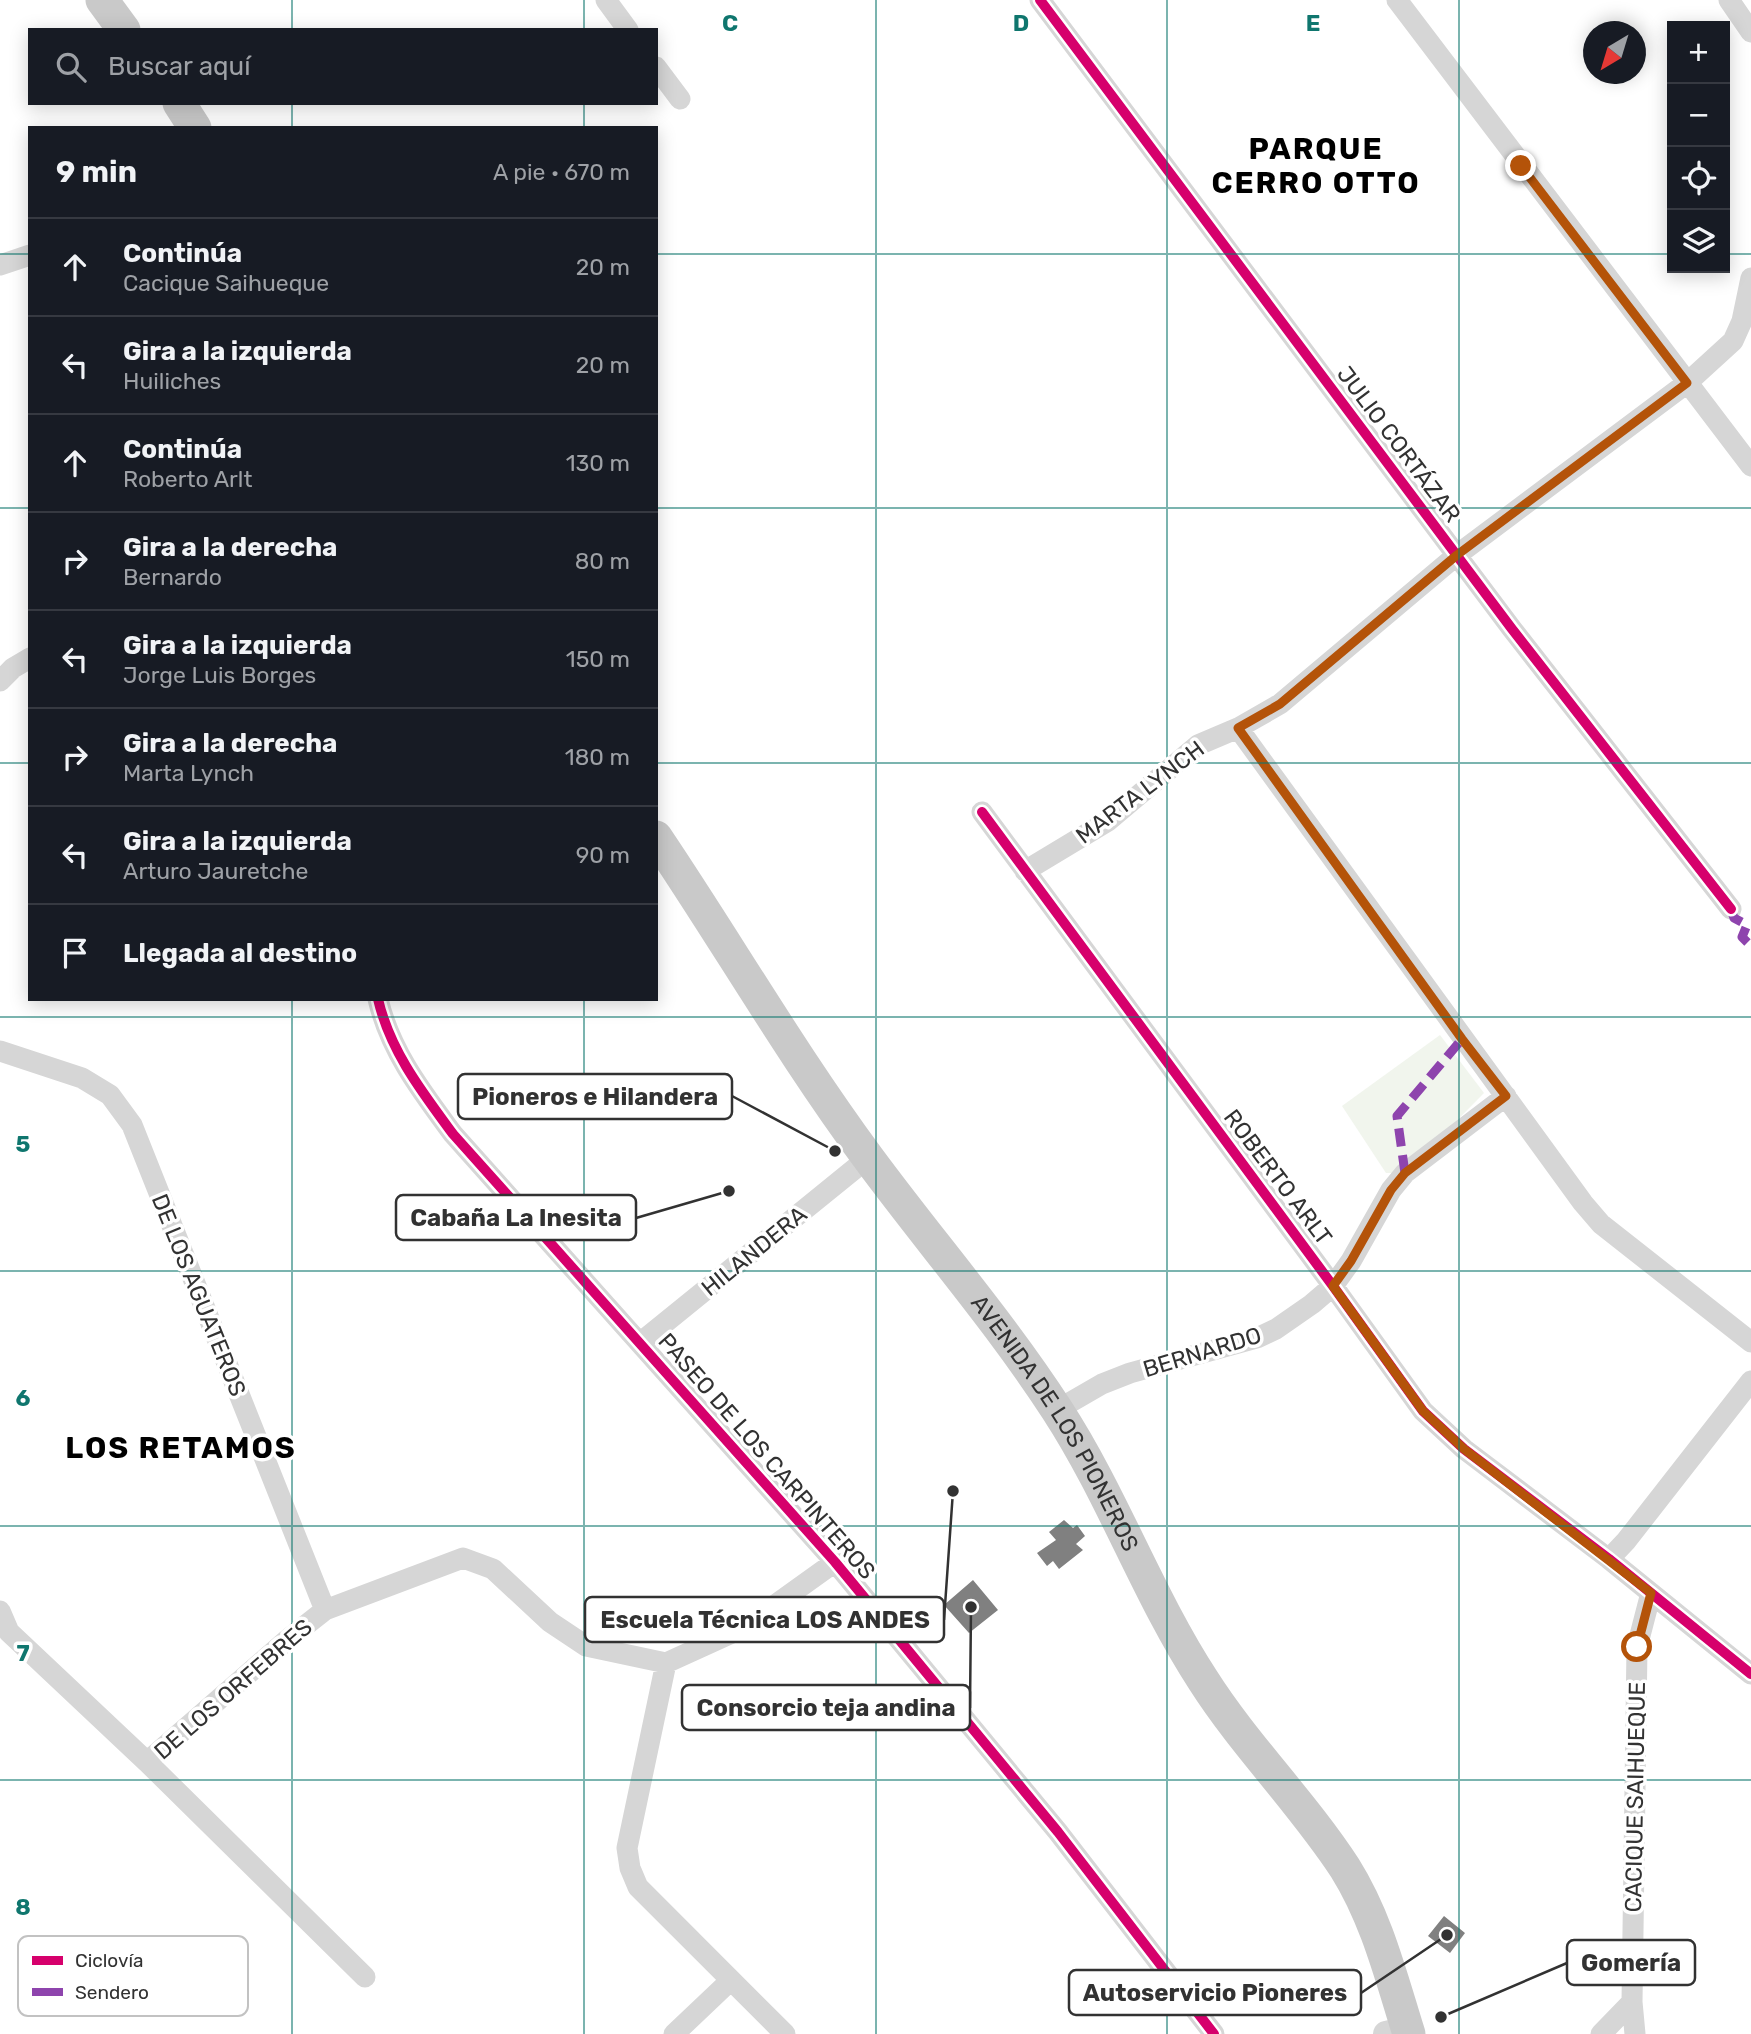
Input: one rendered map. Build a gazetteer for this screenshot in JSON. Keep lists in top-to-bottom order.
{
  "streets": {
    "main road": ["AVENIDA DE LOS PIONEROS"],
    "street": [
      "JULIO CORTÁZAR",
      "MARTA LYNCH",
      "ROBERTO ARLT",
      "HILANDERA",
      "DE LOS AGUATEROS",
      "BERNARDO",
      "PASEO DE LOS CARPINTEROS",
      "DE LOS ORFEBRES",
      "CACIQUE SAIHUEQUE"
    ]
  },
  "crossings": [
    ["JULIO CORTÁZAR", "MARTA LYNCH"],
    ["MARTA LYNCH", "ROBERTO ARLT"],
    ["ROBERTO ARLT", "BERNARDO"],
    ["ROBERTO ARLT", "CACIQUE SAIHUEQUE"],
    ["HILANDERA", "AVENIDA DE LOS PIONEROS"],
    ["HILANDERA", "PASEO DE LOS CARPINTEROS"],
    ["DE LOS AGUATEROS", "DE LOS ORFEBRES"],
    ["BERNARDO", "AVENIDA DE LOS PIONEROS"]
  ],
  "districts": ["PARQUE CERRO OTTO", "LOS RETAMOS"],
  "places": [
    "Pioneros e Hilandera",
    "Cabaña La Inesita",
    "Escuela Técnica LOS ANDES",
    "Consorcio teja andina",
    "Autoservicio Pioneres",
    "Gomería"
  ],
  "legend": ["Ciclovía", "Sendero"],
  "north": "bottom left",
  "page": {
    "map_buttons": ["+", "−"],
    "search": "Buscar aquí",
    "heading": ["9 min", "A pie · 670 m"],
    "list": [
      ["Continúa", "Cacique Saihueque", "20 m"],
      ["Gira a la izquierda", "Huiliches", "20 m"],
      ["Continúa", "Roberto Arlt", "130 m"],
      ["Gira a la derecha", "Bernardo", "80 m"],
      ["Gira a la izquierda", "Jorge Luis Borges", "150 m"],
      ["Gira a la derecha", "Marta Lynch", "180 m"],
      ["Gira a la izquierda", "Arturo Jauretche", "90 m"],
      "Llegada al destino"
    ]
  },
  "grid": {
    "columns": ["C", "D", "E"],
    "rows": [
      "5",
      "6",
      "7",
      "8"
    ]
  }
}
